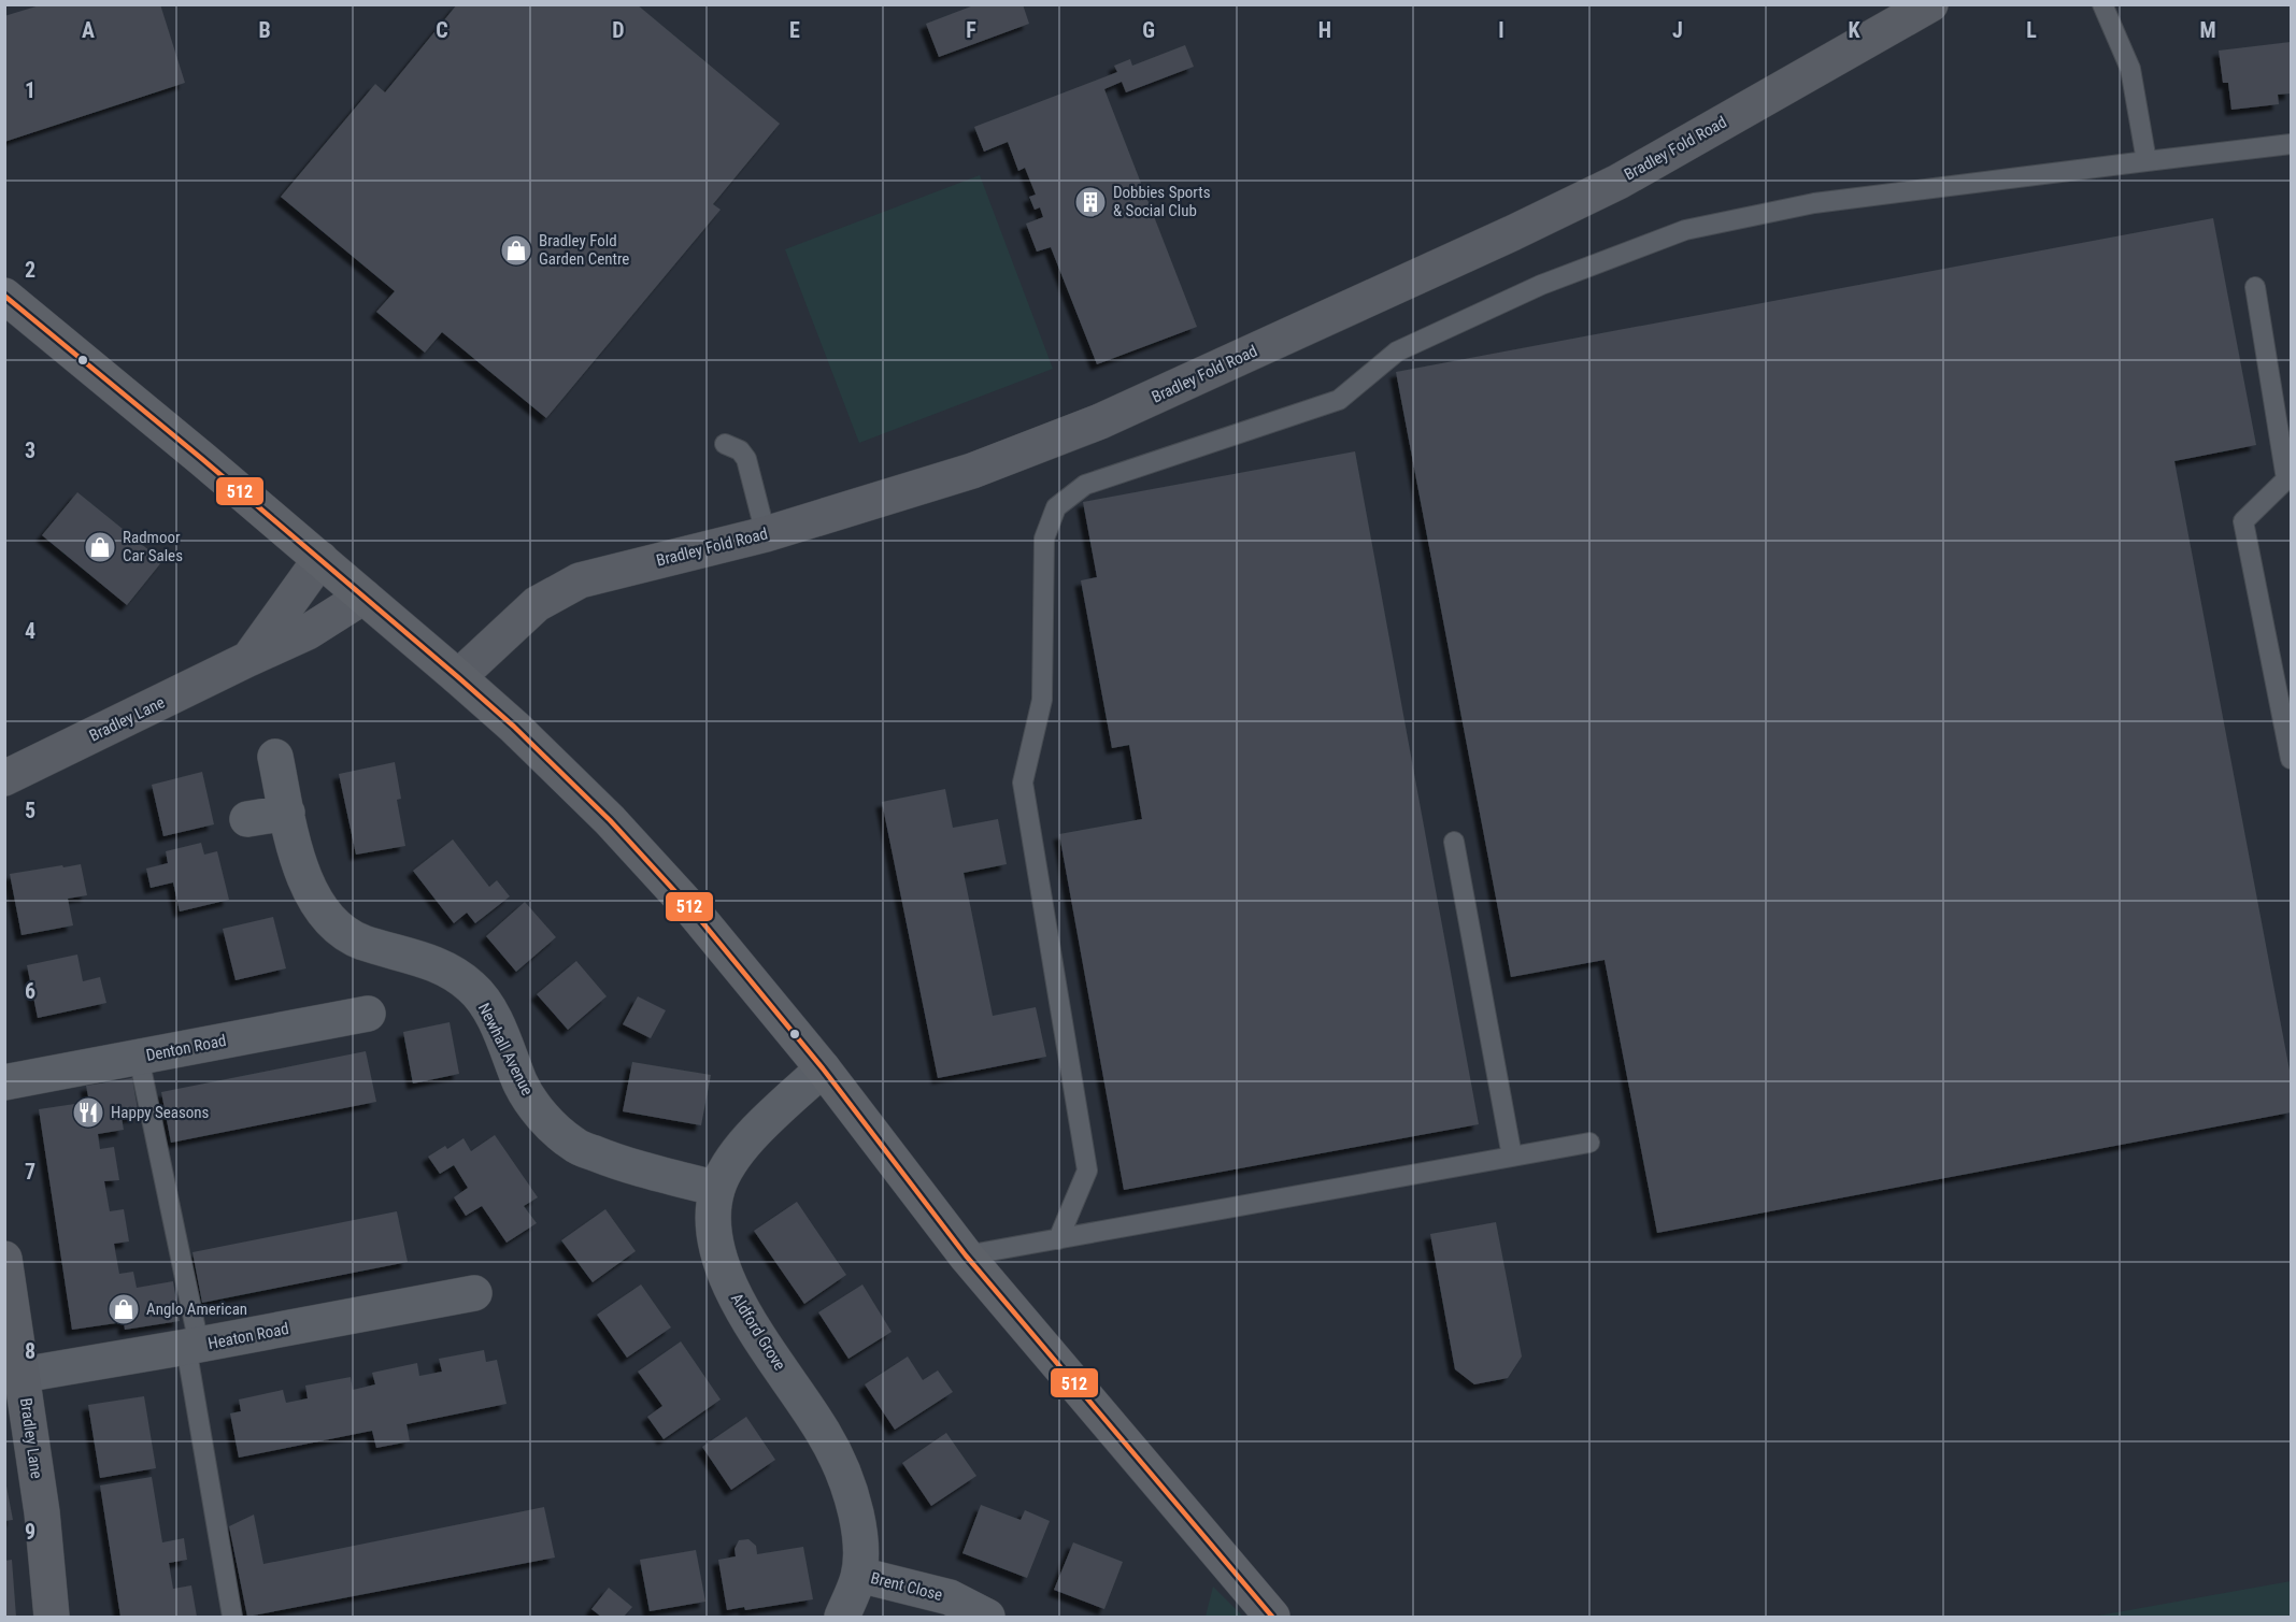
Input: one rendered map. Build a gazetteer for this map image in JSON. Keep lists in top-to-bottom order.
{
  "streets": {
    "street": [
      "Bradley Fold Road",
      "Bradley Lane",
      "Denton Road",
      "Newhall Avenue",
      "Aldford Grove",
      "Heaton Road",
      "Brent Close"
    ]
  },
  "crossings": [
    ["Bradley Lane", "Heaton Road"],
    ["Newhall Avenue", "Aldford Grove"],
    ["Aldford Grove", "Brent Close"]
  ],
  "places": {
    "building": ["Dobbies Sports & Social Club"],
    "shop": ["Bradley Fold Garden Centre", "Radmoor Car Sales", "Anglo American"],
    "restaurant": ["Happy Seasons"]
  },
  "lines": ["transit line 512"],
  "grid": {
    "columns": [
      "A",
      "B",
      "C",
      "D",
      "E",
      "F",
      "G",
      "H",
      "I",
      "J",
      "K",
      "L",
      "M"
    ],
    "rows": [
      "1",
      "2",
      "3",
      "4",
      "5",
      "6",
      "7",
      "8",
      "9"
    ]
  }
}
